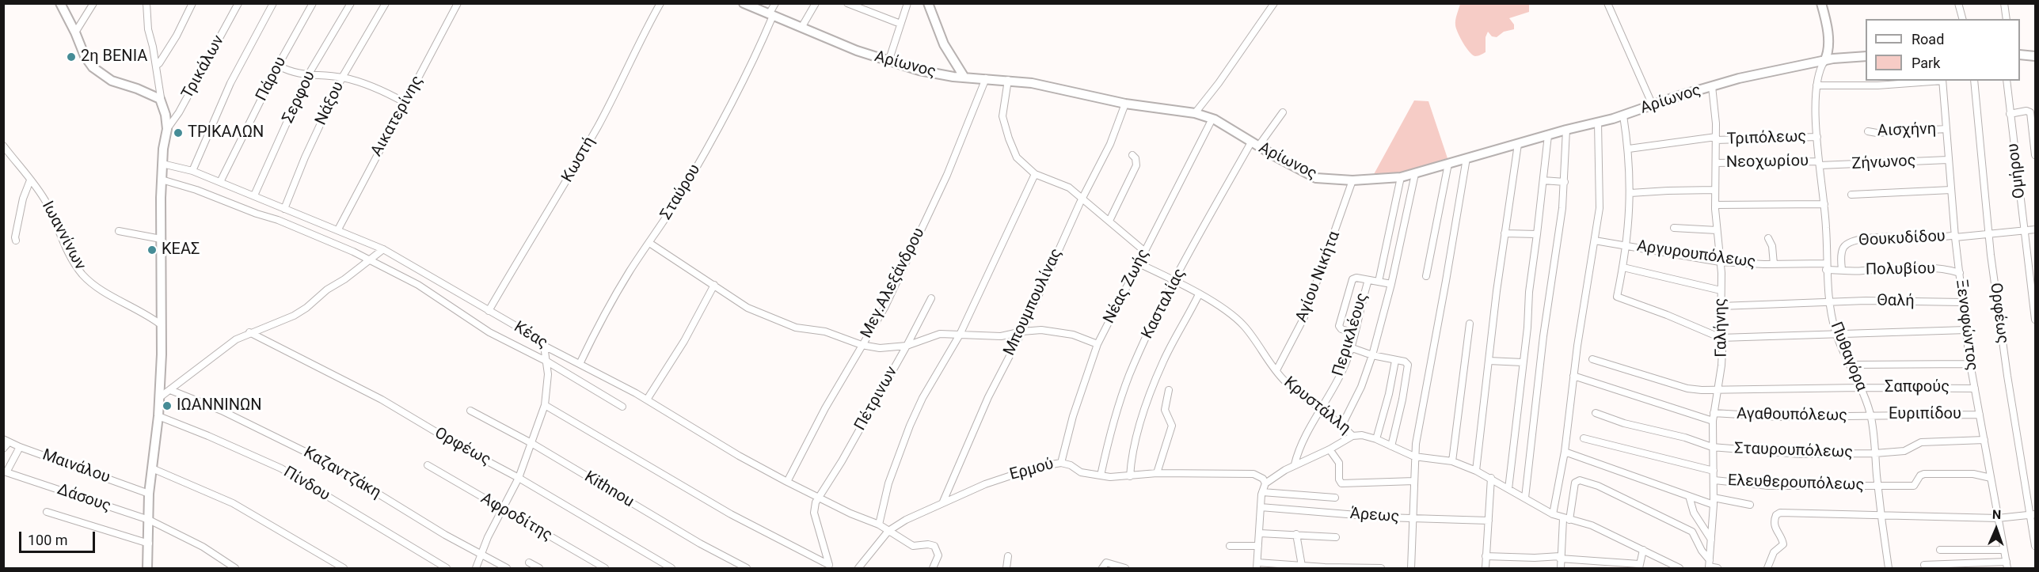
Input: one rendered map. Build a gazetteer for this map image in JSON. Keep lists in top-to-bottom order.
{
  "streets": {
    "street": [
      "Αρίωνος",
      "Τρικάλων",
      "Πάρου",
      "Σερφου",
      "Νάξου",
      "Αικατερίνης",
      "Αισχήνη",
      "Τριπόλεως",
      "Κωστή",
      "Νεοχωρίου",
      "Ζήνωνος",
      "Ομήρου",
      "Σταύρου",
      "Ιωαννίνων",
      "Θουκυδίδου",
      "Αργυρουπόλεως",
      "Πολυβίου",
      "Αγίου Νικήτα",
      "Μεγ.Αλεξάνδρου",
      "Νέας Ζωής",
      "Θαλή",
      "Μπουμπουλίνας",
      "Κασταλίας",
      "Ορφέως",
      "Ξενοφώντος",
      "Γαλήνης",
      "Περικλέους",
      "Κέας",
      "Πυθαγόρα",
      "Σαπφούς",
      "Πέτρινων",
      "Κρυστάλλη",
      "Ευριπίδου",
      "Αγαθουπόλεως",
      "Σταυρουπόλεως",
      "Μαινάλου",
      "Ερμού",
      "Καζαντζάκη",
      "Ελευθερουπόλεως",
      "Πίνδου",
      "Κithnou",
      "Δάσους",
      "Άρεως",
      "Αφροδίτης"
    ]
  },
  "crossings": [
    ["Αρίωνος", "Σταύρου"],
    ["Αρίωνος", "Αγίου Νικήτα"],
    ["Αρίωνος", "Μεγ.Αλεξάνδρου"],
    ["Αρίωνος", "Νέας Ζωής"],
    ["Αρίωνος", "Μπουμπουλίνας"],
    ["Αρίωνος", "Κασταλίας"],
    ["Αρίωνος", "Γαλήνης"],
    ["Αρίωνος", "Πυθαγόρα"],
    ["Πάρου", "Κέας"],
    ["Σερφου", "Κέας"],
    ["Νάξου", "Κέας"],
    ["Αικατερίνης", "Κέας"],
    ["Αισχήνη", "Ξενοφώντος"],
    ["Τριπόλεως", "Γαλήνης"],
    ["Τριπόλεως", "Πυθαγόρα"],
    ["Κωστή", "Κέας"],
    ["Νεοχωρίου", "Ζήνωνος"],
    ["Νεοχωρίου", "Γαλήνης"],
    ["Νεοχωρίου", "Πυθαγόρα"],
    ["Ζήνωνος", "Ξενοφώντος"],
    ["Ζήνωνος", "Πυθαγόρα"],
    ["Ομήρου", "Θουκυδίδου"],
    ["Σταύρου", "Κέας"],
    ["Θουκυδίδου", "Αργυρουπόλεως"],
    ["Θουκυδίδου", "Πολυβίου"],
    ["Θουκυδίδου", "Ορφέως"],
    ["Θουκυδίδου", "Ξενοφώντος"],
    ["Αργυρουπόλεως", "Πολυβίου"],
    ["Αργυρουπόλεως", "Γαλήνης"],
    ["Αργυρουπόλεως", "Πυθαγόρα"],
    ["Πολυβίου", "Ξενοφώντος"],
    ["Αγίου Νικήτα", "Κρυστάλλη"],
    ["Μεγ.Αλεξάνδρου", "Κέας"],
    ["Νέας Ζωής", "Κρυστάλλη"],
    ["Νέας Ζωής", "Ερμού"],
    ["Θαλή", "Ξενοφώντος"],
    ["Θαλή", "Γαλήνης"],
    ["Θαλή", "Πυθαγόρα"],
    ["Μπουμπουλίνας", "Ερμού"],
    ["Κασταλίας", "Κρυστάλλη"],
    ["Κασταλίας", "Ερμού"],
    ["Ξενοφώντος", "Σαπφούς"],
    ["Ξενοφώντος", "Ευριπίδου"],
    ["Ξενοφώντος", "Σταυρουπόλεως"],
    ["Ξενοφώντος", "Ελευθερουπόλεως"],
    ["Γαλήνης", "Σαπφούς"],
    ["Γαλήνης", "Αγαθουπόλεως"],
    ["Γαλήνης", "Σταυρουπόλεως"],
    ["Γαλήνης", "Ελευθερουπόλεως"],
    ["Περικλέους", "Κρυστάλλη"],
    ["Κέας", "Πέτρινων"],
    ["Κέας", "Ερμού"],
    ["Πυθαγόρα", "Σαπφούς"],
    ["Πυθαγόρα", "Ευριπίδου"],
    ["Πυθαγόρα", "Αγαθουπόλεως"],
    ["Πυθαγόρα", "Σταυρουπόλεως"],
    ["Πυθαγόρα", "Ελευθερουπόλεως"],
    ["Ευριπίδου", "Αγαθουπόλεως"],
    ["Μαινάλου", "Δάσους"]
  ],
  "places": [
    "2η ΒΕΝΙΑ",
    "ΤΡΙΚΑΛΩΝ",
    "ΚΕΑΣ",
    "ΙΩΑΝΝΙΝΩΝ"
  ],
  "legend": ["Road", "Park"],
  "scale_bar": "100 m",
  "north": "top"
}
